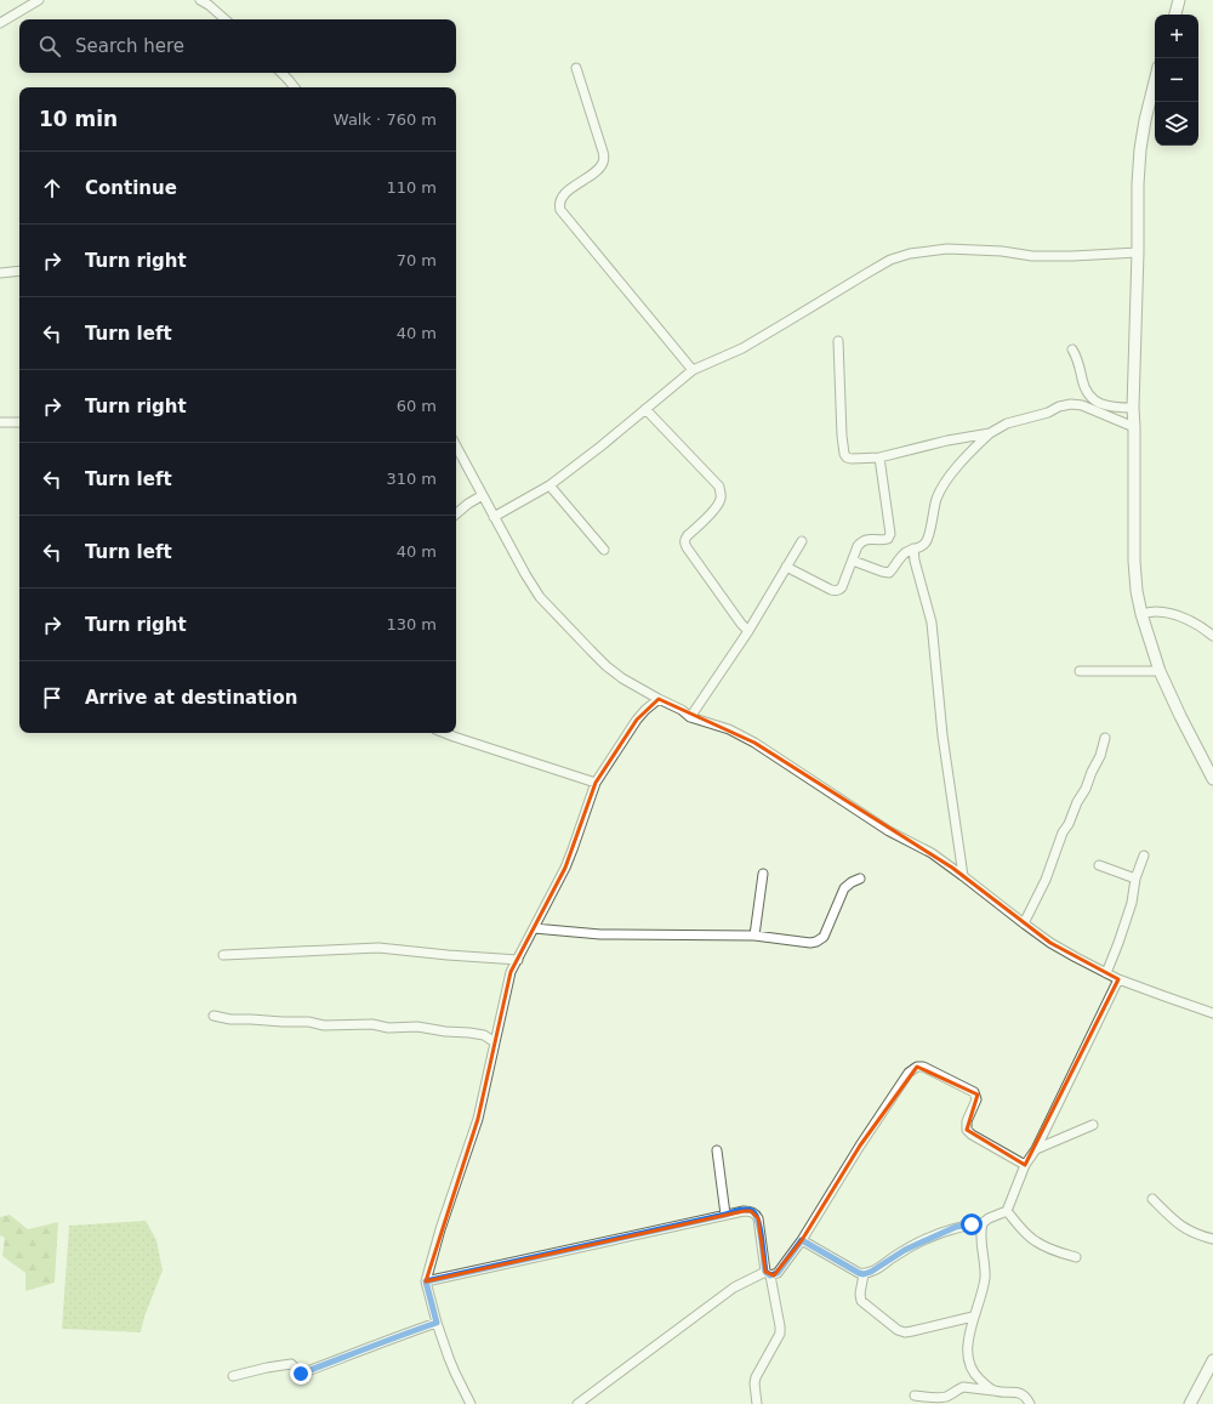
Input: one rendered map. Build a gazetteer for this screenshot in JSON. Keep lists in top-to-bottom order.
{
  "page": {
    "map_buttons": ["+", "−"],
    "search": "Search here",
    "heading": ["10 min", "Walk · 760 m"],
    "list": [
      ["Continue", "110 m"],
      ["Turn right", "70 m"],
      ["Turn left", "40 m"],
      ["Turn right", "60 m"],
      ["Turn left", "310 m"],
      ["Turn left", "40 m"],
      ["Turn right", "130 m"],
      "Arrive at destination"
    ]
  }
}
